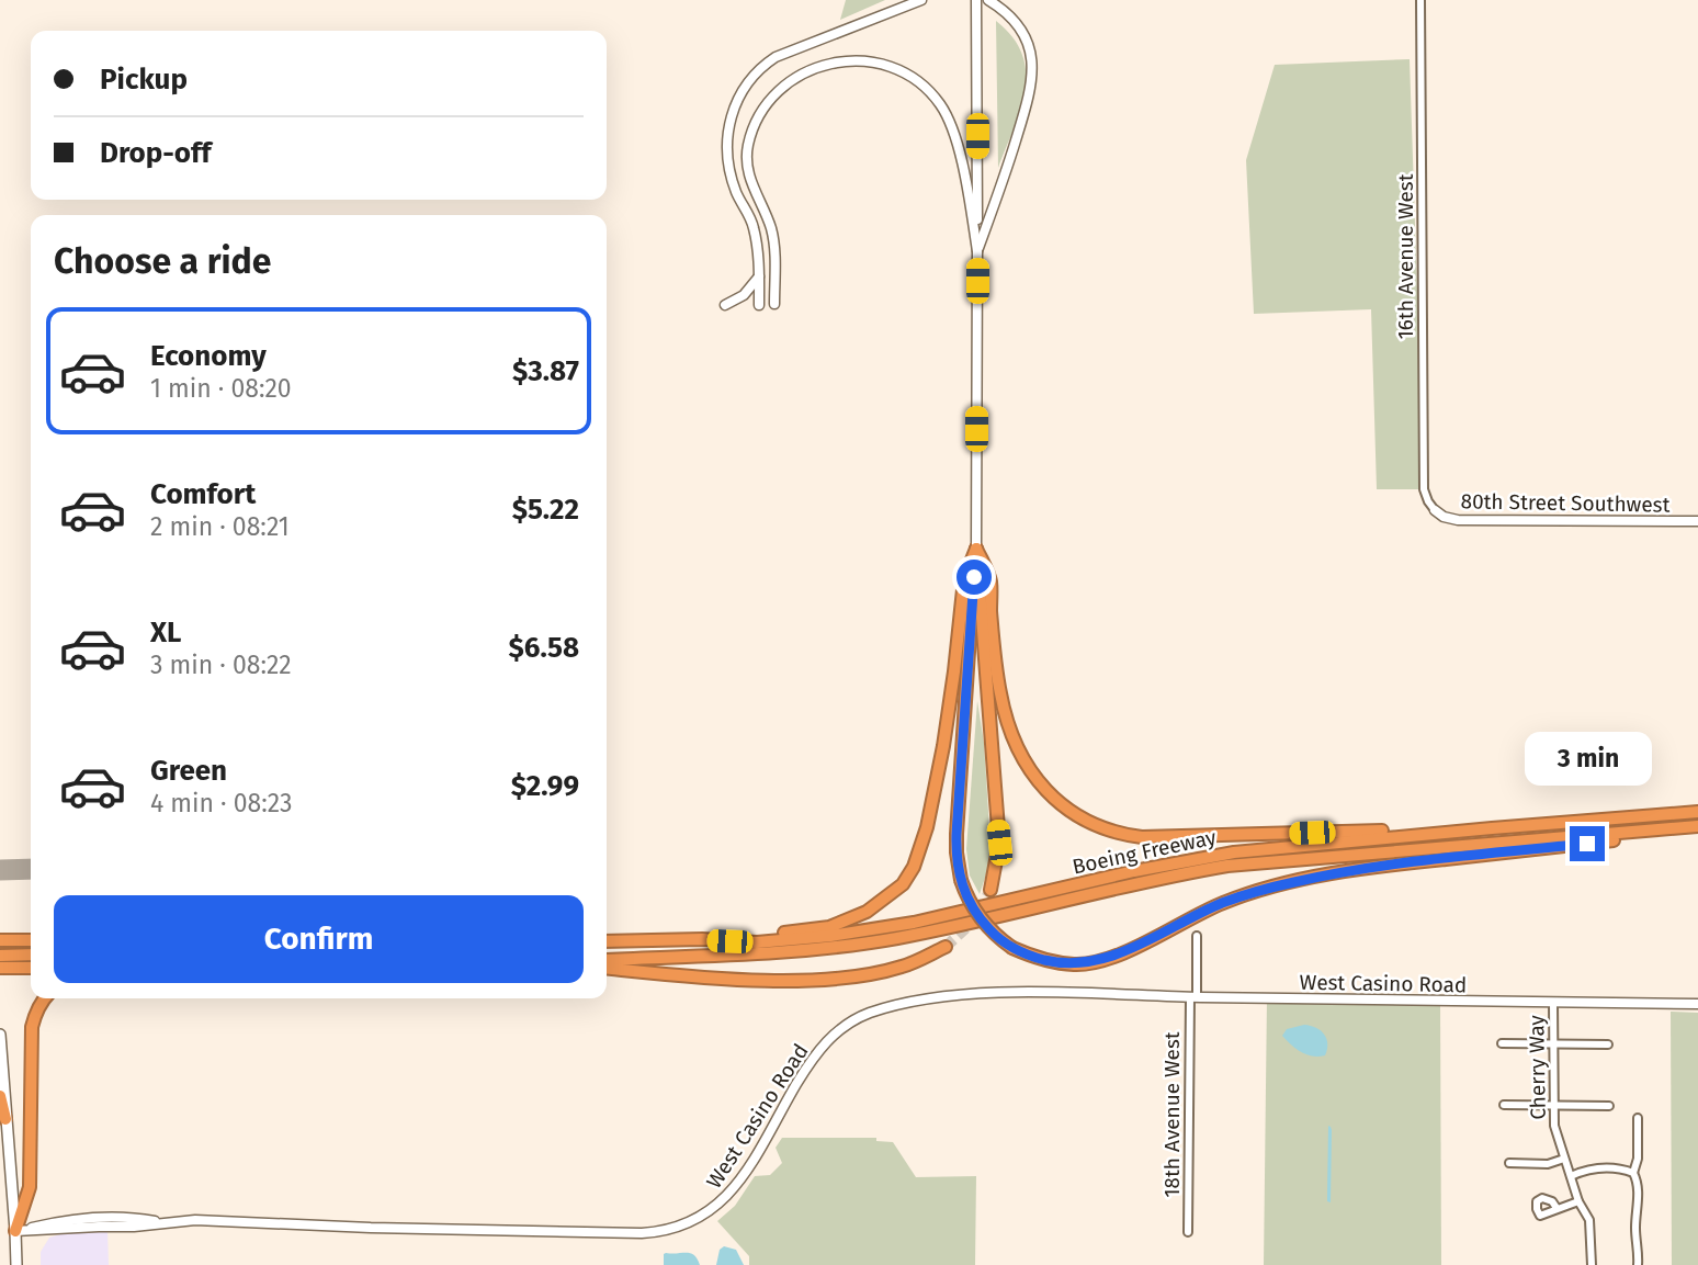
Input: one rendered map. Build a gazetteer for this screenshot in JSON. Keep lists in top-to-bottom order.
{
  "streets": {
    "highway": ["Boeing Freeway"],
    "street": [
      "16th Avenue West",
      "80th Street Southwest",
      "West Casino Road",
      "Cherry Way",
      "18th Avenue West"
    ]
  },
  "crossings": [
    ["16th Avenue West", "80th Street Southwest"],
    ["West Casino Road", "Cherry Way"],
    ["West Casino Road", "18th Avenue West"]
  ],
  "page": {
    "banner": ["Pickup", "Drop-off"],
    "heading": "Choose a ride",
    "list": [
      {
        "name": "Economy",
        "note": "1 min · 08:20",
        "value": "$3.87"
      },
      {
        "name": "Comfort",
        "note": "2 min · 08:21",
        "value": "$5.22"
      },
      {
        "name": "XL",
        "note": "3 min · 08:22",
        "value": "$6.58"
      },
      {
        "name": "Green",
        "note": "4 min · 08:23",
        "value": "$2.99"
      }
    ],
    "bubble": "3 min",
    "buttons": "Confirm"
  }
}
